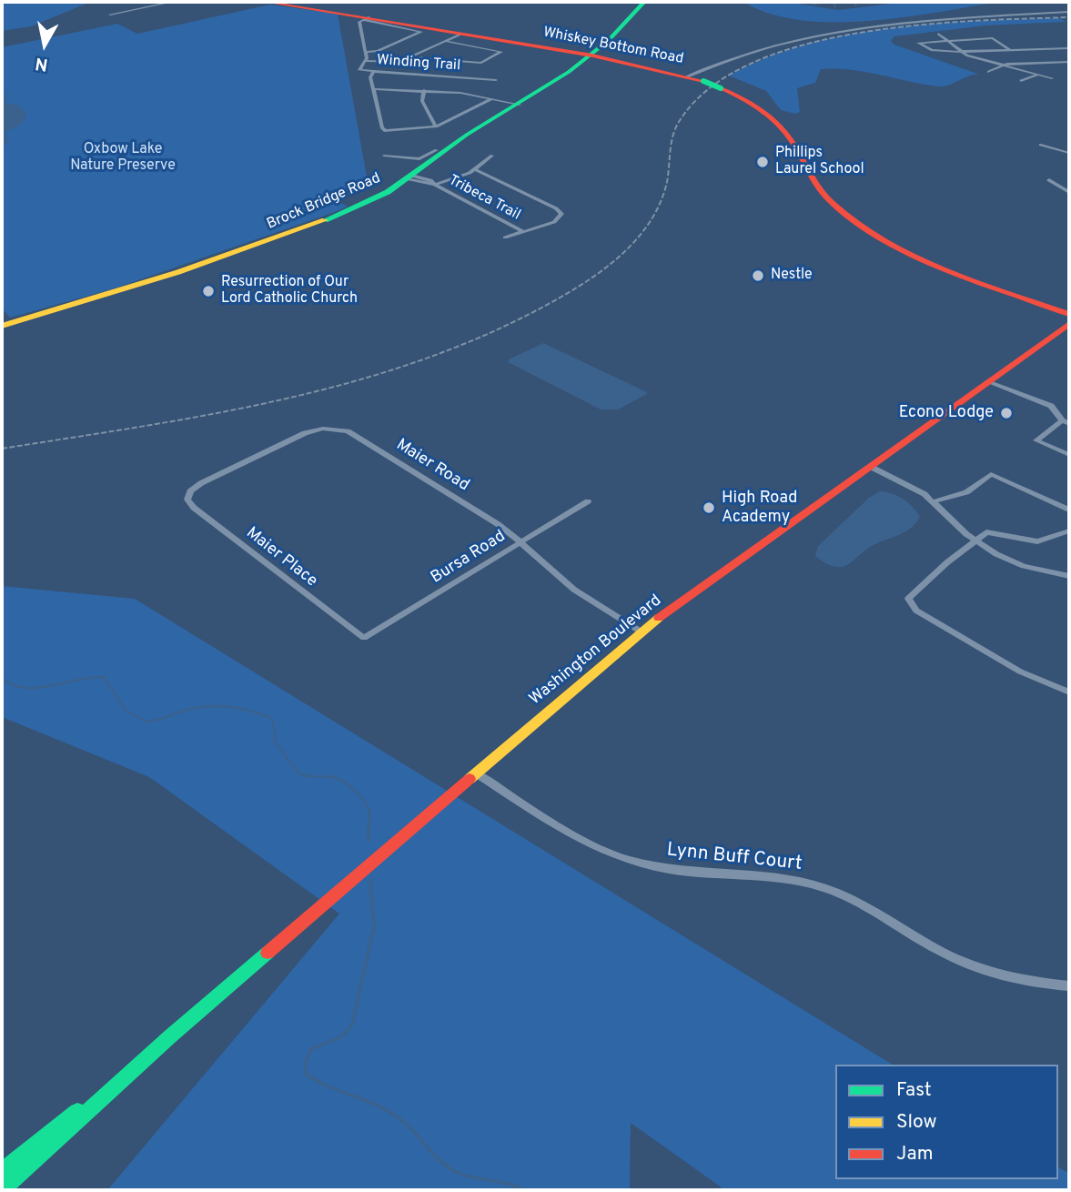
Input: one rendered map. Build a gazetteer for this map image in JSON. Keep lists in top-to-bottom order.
{
  "streets": {
    "street": [
      "Whiskey Bottom Road",
      "Winding Trail",
      "Tribeca Trail",
      "Brock Bridge Road",
      "Maier Road",
      "Maier Place",
      "Bursa Road",
      "Washington Boulevard",
      "Lynn Buff Court"
    ]
  },
  "crossings": [
    ["Whiskey Bottom Road", "Winding Trail"],
    ["Whiskey Bottom Road", "Brock Bridge Road"],
    ["Tribeca Trail", "Brock Bridge Road"],
    ["Maier Road", "Maier Place"],
    ["Maier Road", "Bursa Road"],
    ["Maier Road", "Washington Boulevard"],
    ["Maier Place", "Bursa Road"],
    ["Washington Boulevard", "Lynn Buff Court"]
  ],
  "parks": ["Oxbow Lake Nature Preserve"],
  "places": [
    "Phillips Laurel School",
    "Nestle",
    "Resurrection of Our Lord Catholic Church",
    "Econo Lodge",
    "High Road Academy"
  ],
  "legend": ["Fast", "Slow", "Jam"],
  "north": "bottom"
}
